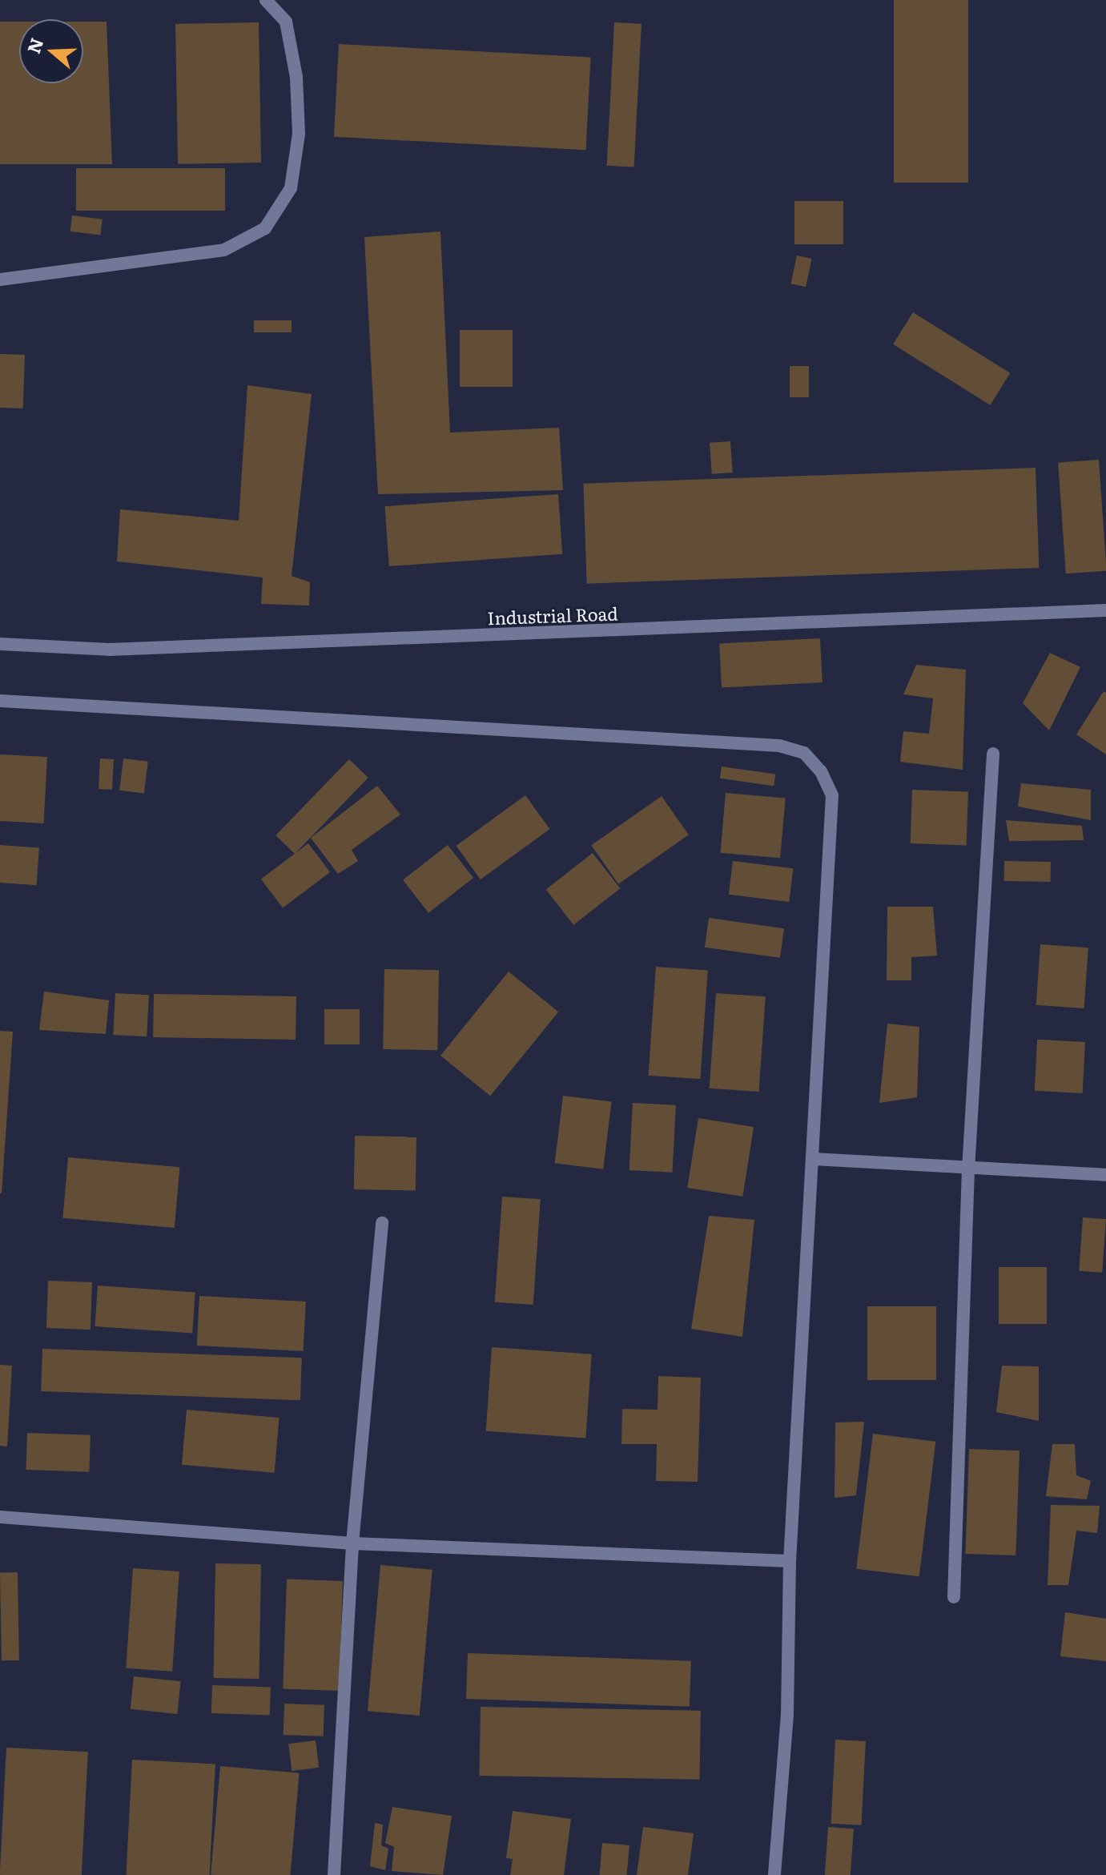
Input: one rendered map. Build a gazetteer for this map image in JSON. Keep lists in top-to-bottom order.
{
  "streets": {
    "street": ["Industrial Road"]
  },
  "north": "left"
}
